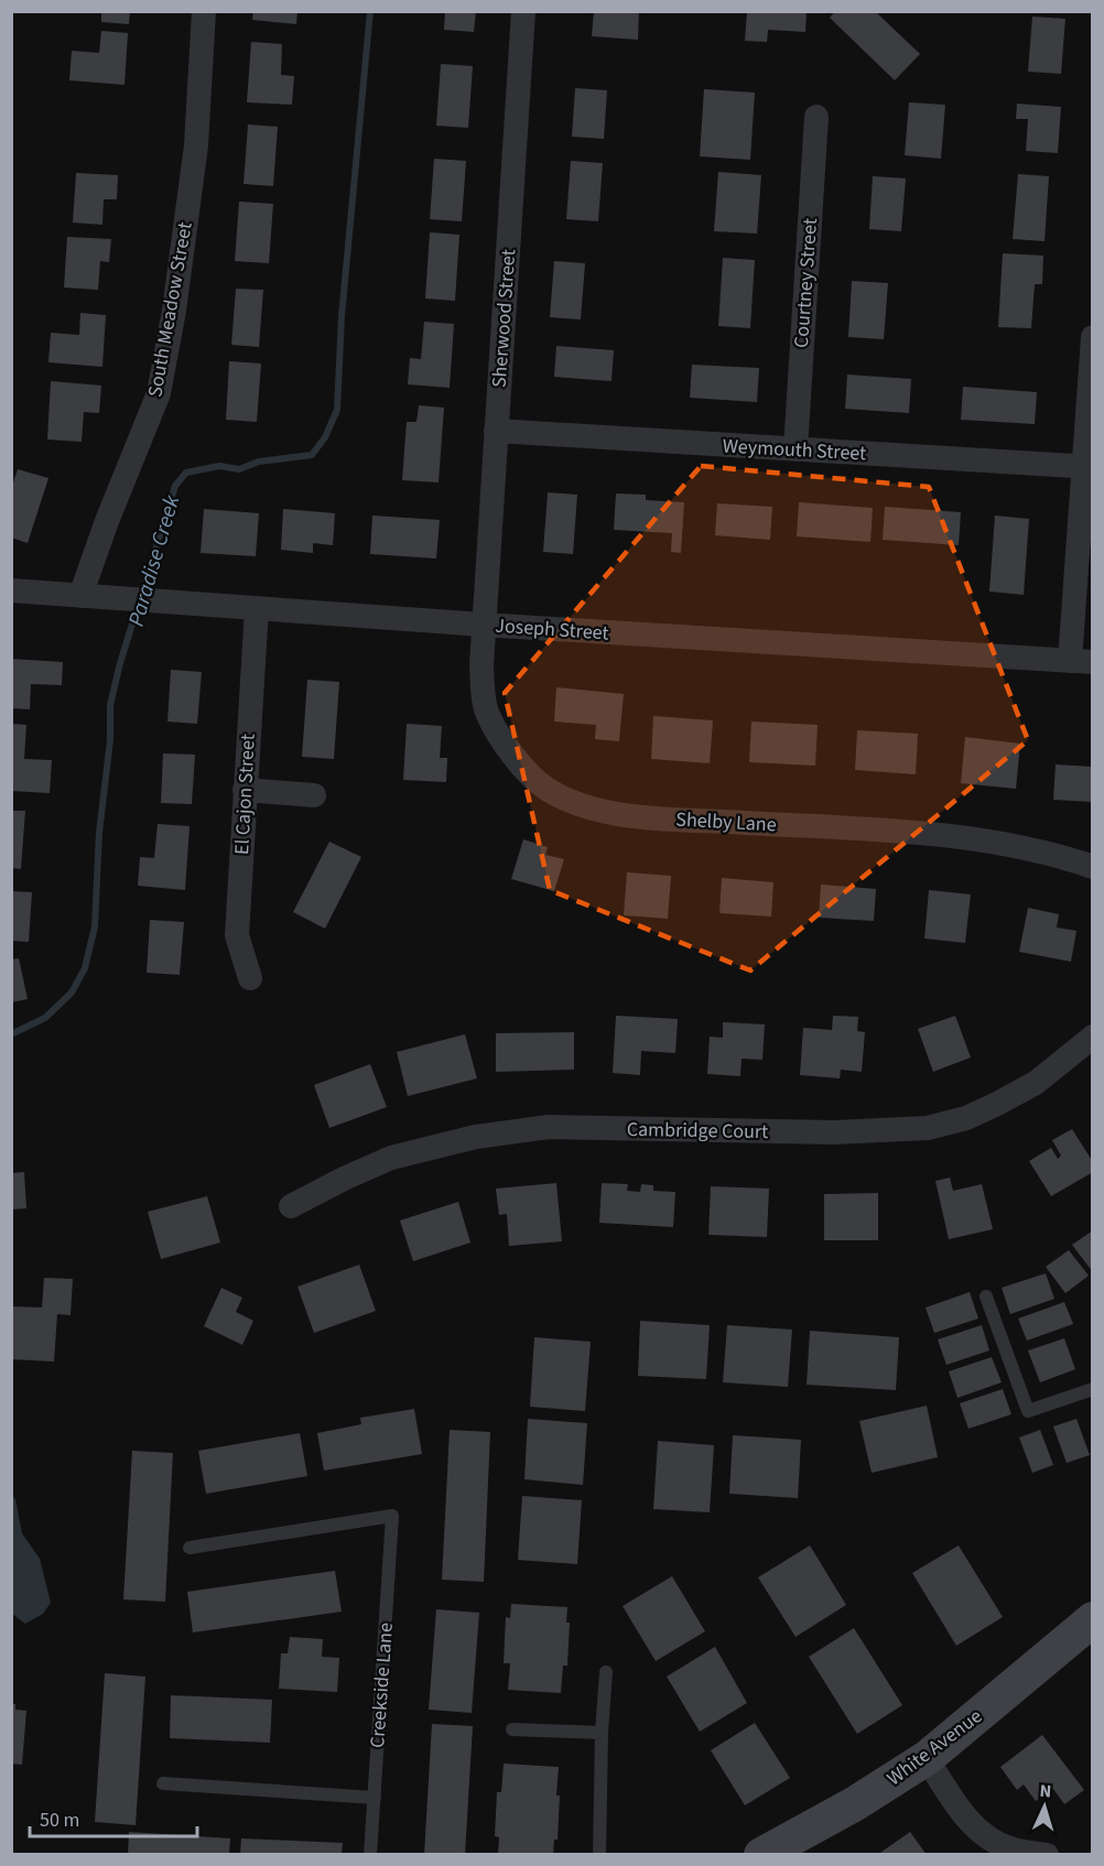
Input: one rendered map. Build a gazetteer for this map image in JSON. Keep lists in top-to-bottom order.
{
  "streets": {
    "street": [
      "Courtney Street",
      "South Meadow Street",
      "Sherwood Street",
      "Weymouth Street",
      "Joseph Street",
      "El Cajon Street",
      "Shelby Lane",
      "Cambridge Court",
      "White Avenue"
    ],
    "lane": ["Creekside Lane"]
  },
  "crossings": [
    ["Courtney Street", "Weymouth Street"],
    ["South Meadow Street", "Joseph Street"],
    ["Sherwood Street", "Weymouth Street"],
    ["Sherwood Street", "Joseph Street"],
    ["Sherwood Street", "Shelby Lane"],
    ["Joseph Street", "El Cajon Street"],
    ["Joseph Street", "Shelby Lane"]
  ],
  "water": ["Paradise Creek"],
  "scale_bar": "50 m",
  "north": "top"
}
